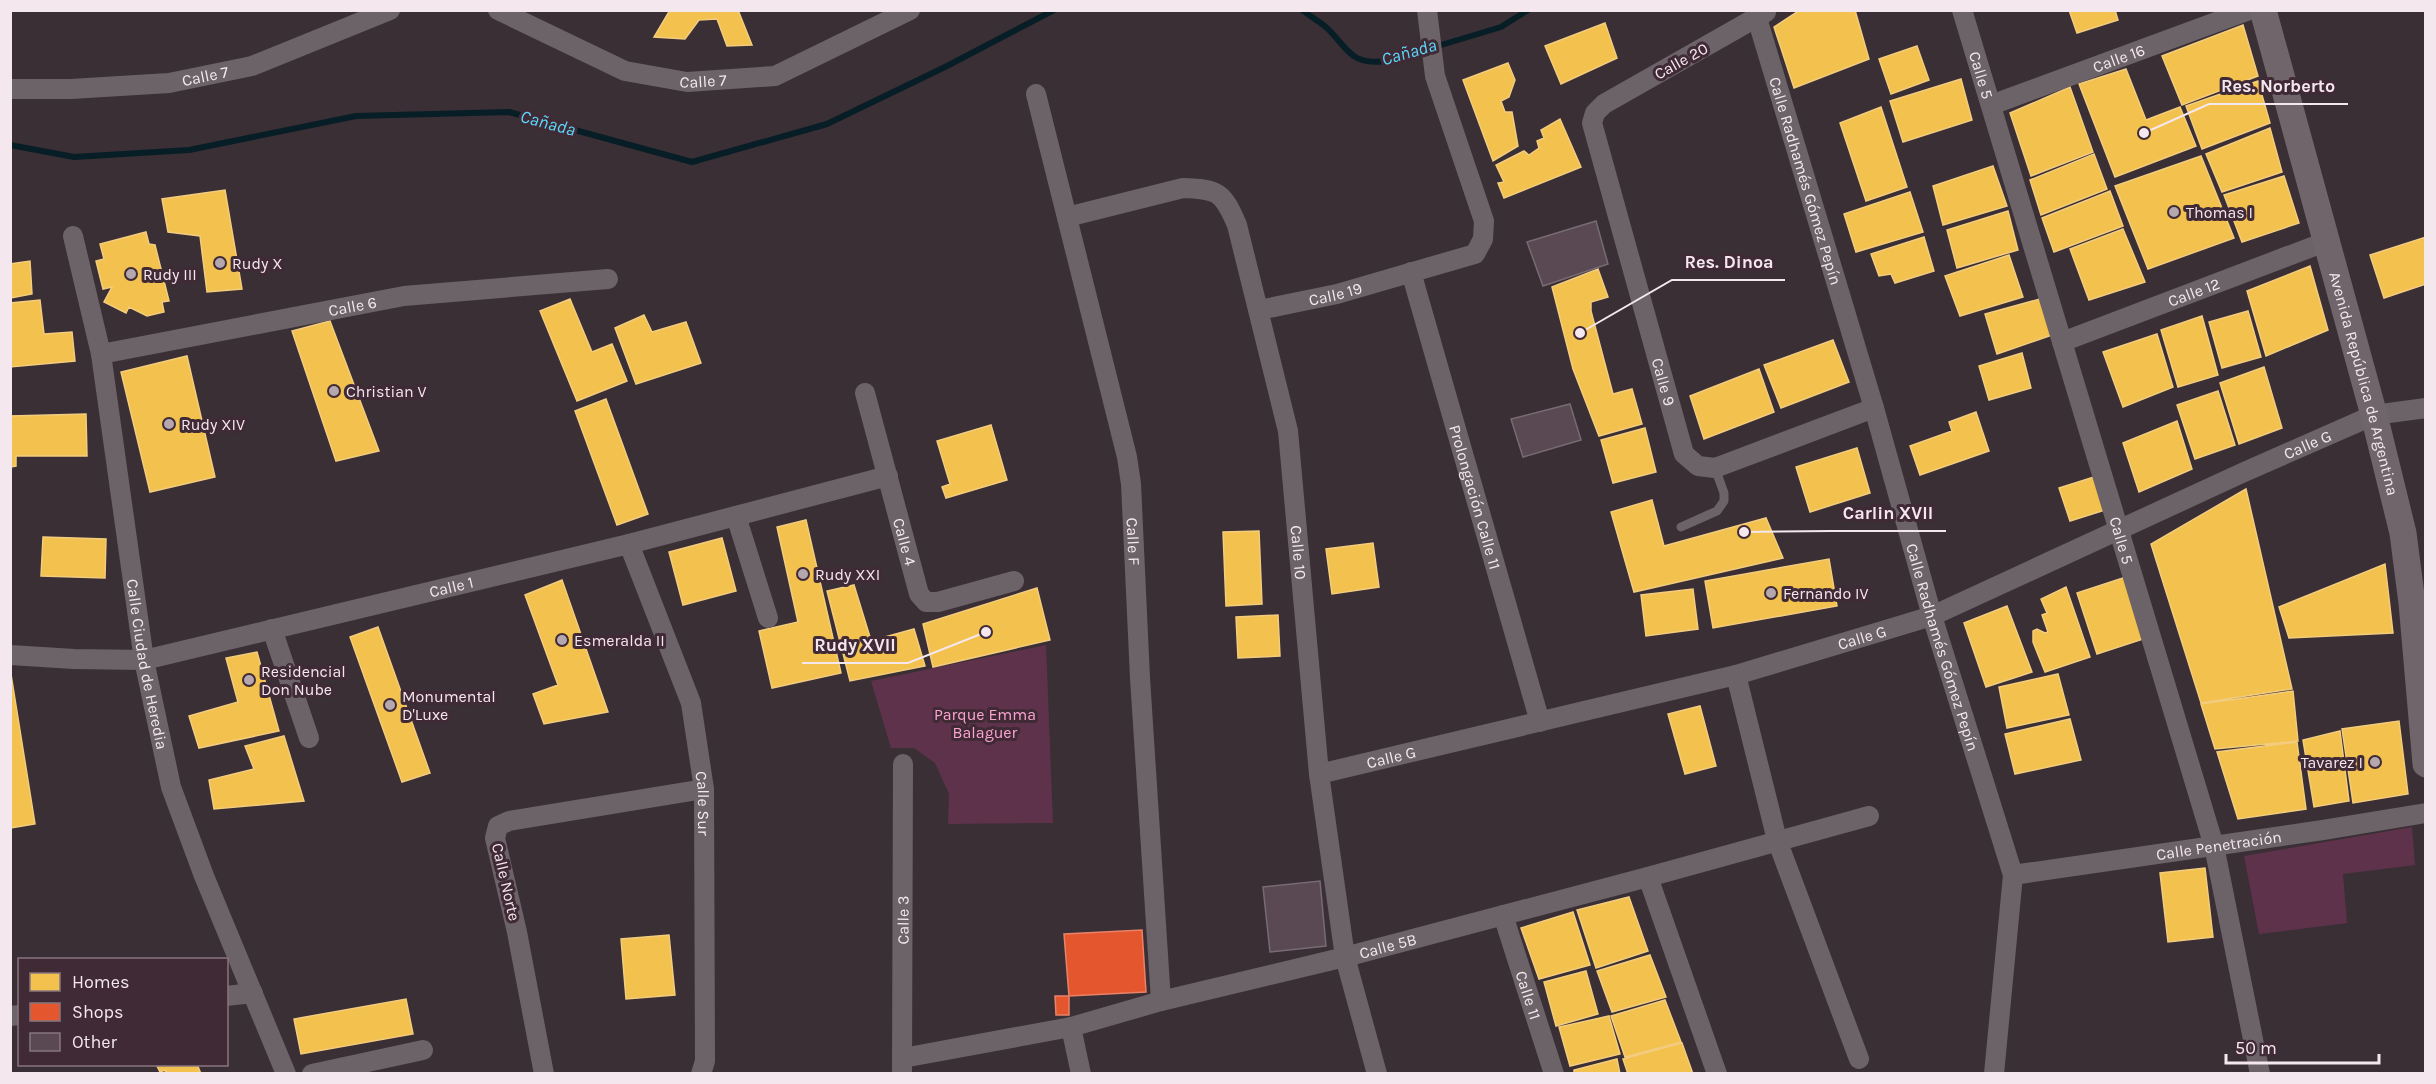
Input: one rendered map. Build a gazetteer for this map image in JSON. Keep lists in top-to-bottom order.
{
  "streets": {
    "main road": ["Avenida República de Argentina"],
    "street": [
      "Calle 16",
      "Calle 20",
      "Calle 5",
      "Calle 7",
      "Calle Radhamés Gómez Pepín",
      "Calle 12",
      "Calle 19",
      "Calle 6",
      "Calle 9",
      "Calle G",
      "Prolongación Calle 11",
      "Calle 4",
      "Calle F",
      "Calle 10",
      "Calle 1",
      "Calle Ciudad de Heredia",
      "Calle Sur",
      "Calle Penetración",
      "Calle Norte",
      "Calle 3",
      "Calle 5B",
      "Calle 11"
    ]
  },
  "crossings": [
    ["Calle 16", "Calle 5"],
    ["Calle 20", "Calle Radhamés Gómez Pepín"],
    ["Calle 20", "Calle 9"],
    ["Calle 5", "Calle 12"],
    ["Calle 5", "Calle G"],
    ["Calle 5", "Calle Penetración"],
    ["Calle Radhamés Gómez Pepín", "Calle G"],
    ["Calle Radhamés Gómez Pepín", "Calle Penetración"],
    ["Calle 12", "Avenida República de Argentina"],
    ["Calle 19", "Prolongación Calle 11"],
    ["Calle 19", "Calle 10"],
    ["Calle 6", "Calle Ciudad de Heredia"],
    ["Avenida República de Argentina", "Calle G"],
    ["Calle G", "Prolongación Calle 11"],
    ["Calle G", "Calle 10"],
    ["Calle 4", "Calle 1"],
    ["Calle F", "Calle 10"],
    ["Calle F", "Calle 5B"],
    ["Calle 10", "Calle 5B"],
    ["Calle 1", "Calle Ciudad de Heredia"],
    ["Calle 1", "Calle Sur"],
    ["Calle Sur", "Calle Norte"],
    ["Calle 3", "Calle 5B"],
    ["Calle 5B", "Calle 11"]
  ],
  "water": ["Cañada"],
  "parks": ["Parque Emma Balaguer"],
  "places": [
    "Res. Norberto",
    "Thomas I",
    "Rudy X",
    "Rudy III",
    "Res. Dinoa",
    "Christian V",
    "Rudy XIV",
    "Carlin XVII",
    "Rudy XXI",
    "Fernando IV",
    "Rudy XVII",
    "Esmeralda II",
    "Residencial Don Nube",
    "Monumental D'Luxe",
    "Tavarez I"
  ],
  "legend": ["Homes", "Shops", "Other"],
  "scale_bar": "50 m"
}
